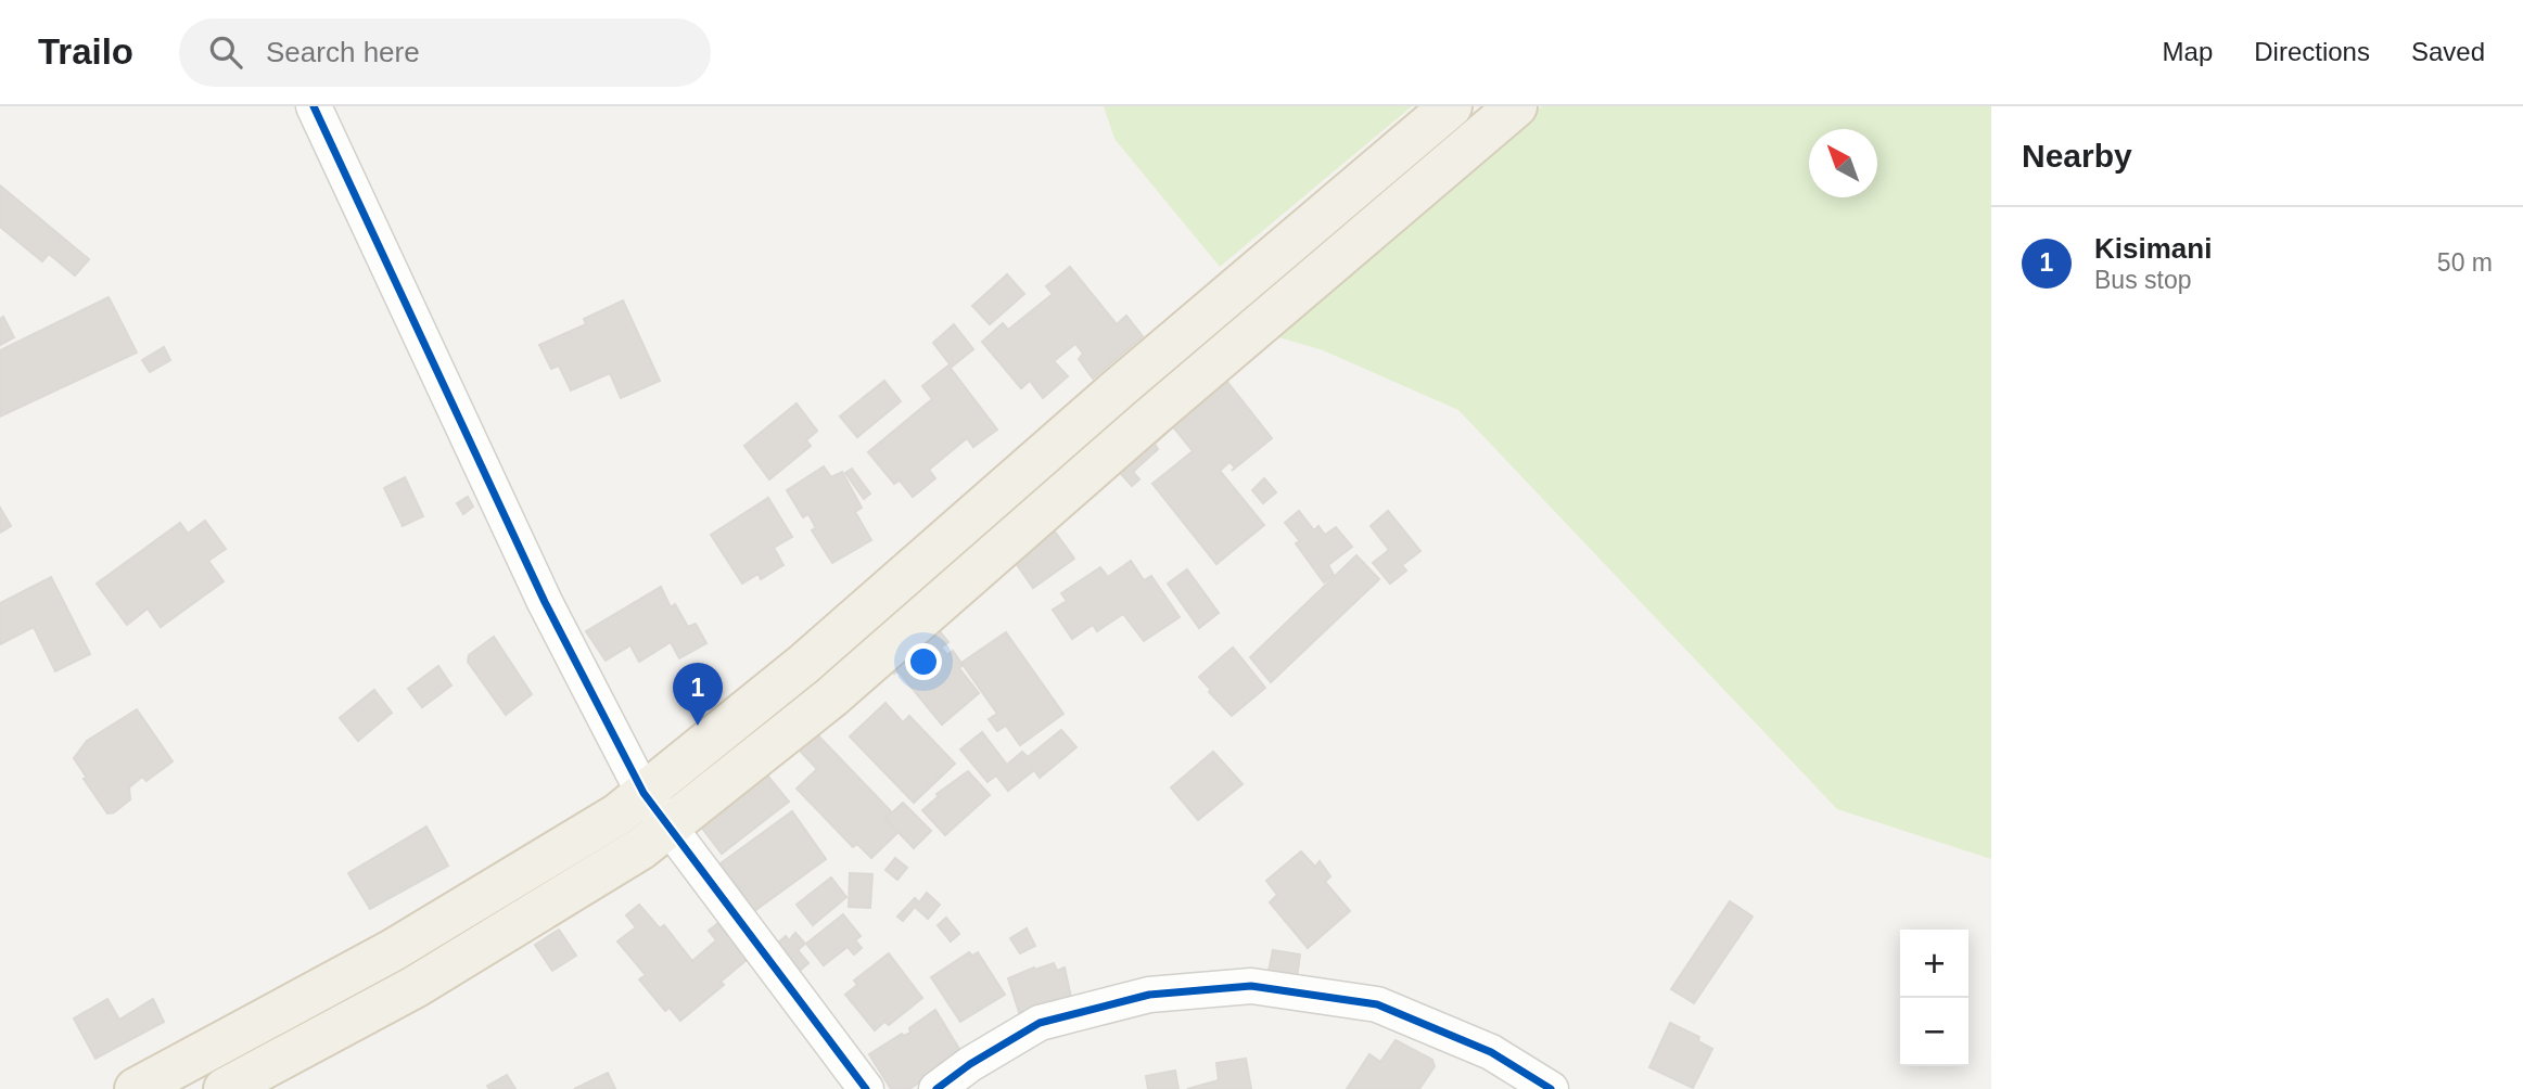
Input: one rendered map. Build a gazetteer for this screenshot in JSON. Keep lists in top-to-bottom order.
{
  "north": "top left",
  "page": {
    "header": "Trailo",
    "search": "Search here",
    "nav": ["Map", "Directions", "Saved"],
    "heading": "Nearby",
    "list": [
      {
        "mark": "1",
        "name": "Kisimani",
        "note": "Bus stop",
        "value": "50 m"
      }
    ],
    "pins": "1",
    "map_buttons": ["+", "−"]
  }
}
